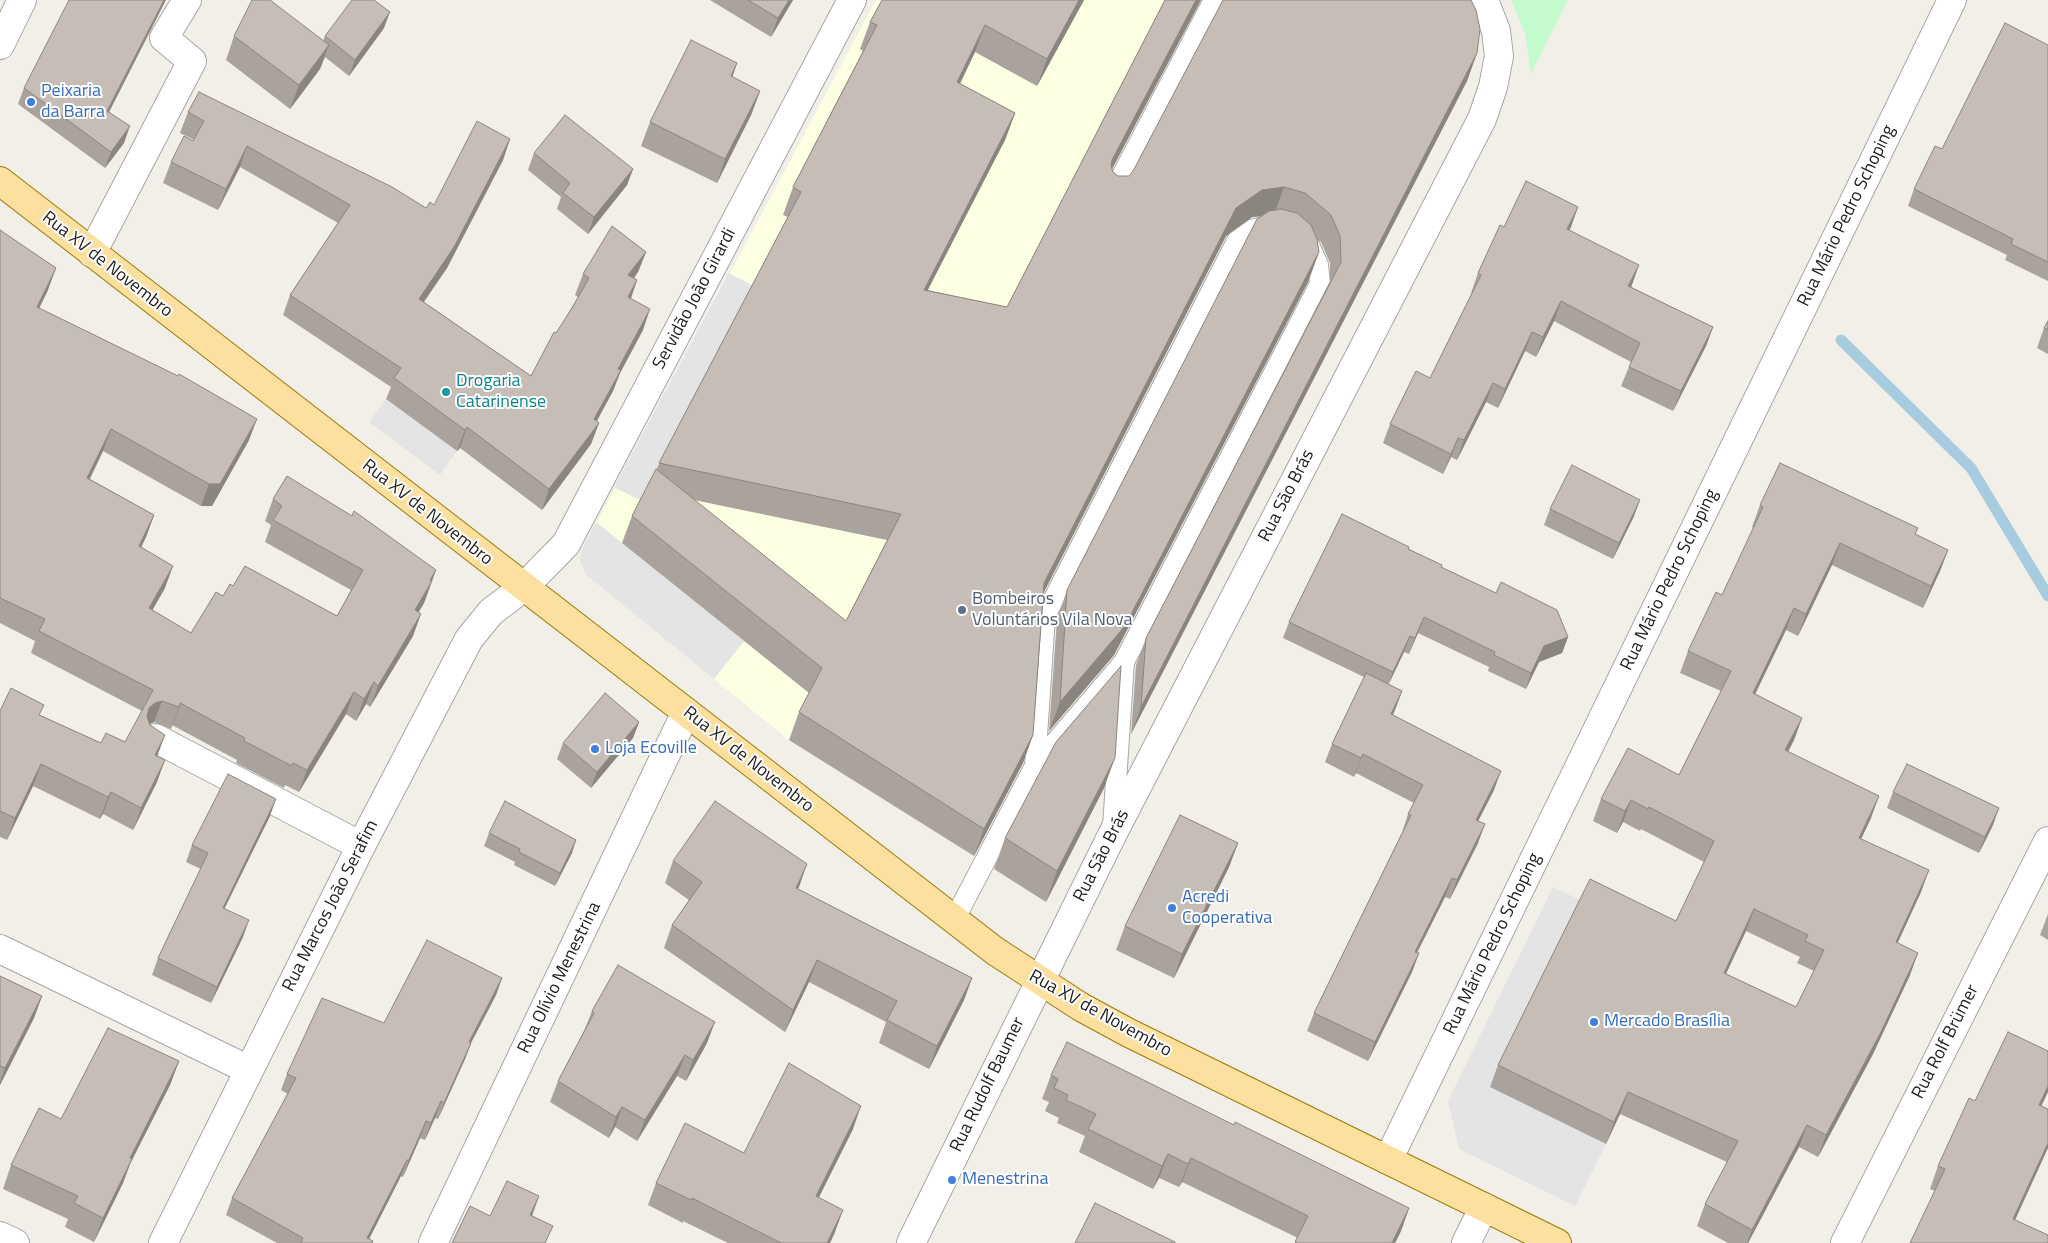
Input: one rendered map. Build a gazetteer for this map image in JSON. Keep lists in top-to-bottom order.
{
  "streets": {
    "main road": ["Rua XV de Novembro"],
    "street": [
      "Rua Mário Pedro Schoping",
      "Servidão João Girardi",
      "Rua São Brás",
      "Rua Marcos João Serafim",
      "Rua Olívio Menestrina",
      "Rua Rolf Brümer",
      "Rua Rudolf Baumer"
    ]
  },
  "crossings": [
    ["Rua Mário Pedro Schoping", "Rua XV de Novembro"],
    ["Rua XV de Novembro", "Servidão João Girardi"],
    ["Rua XV de Novembro", "Rua São Brás"],
    ["Rua XV de Novembro", "Rua Marcos João Serafim"],
    ["Rua XV de Novembro", "Rua Olívio Menestrina"],
    ["Rua XV de Novembro", "Rua Rudolf Baumer"],
    ["Servidão João Girardi", "Rua Marcos João Serafim"],
    ["Rua São Brás", "Rua Rudolf Baumer"]
  ],
  "places": [
    "Peixaria da Barra",
    "Drogaria Catarinense",
    "Bombeiros Voluntários Vila Nova",
    "Loja Ecoville",
    "Acredi Cooperativa",
    "Mercado Brasília",
    "Menestrina"
  ]
}
